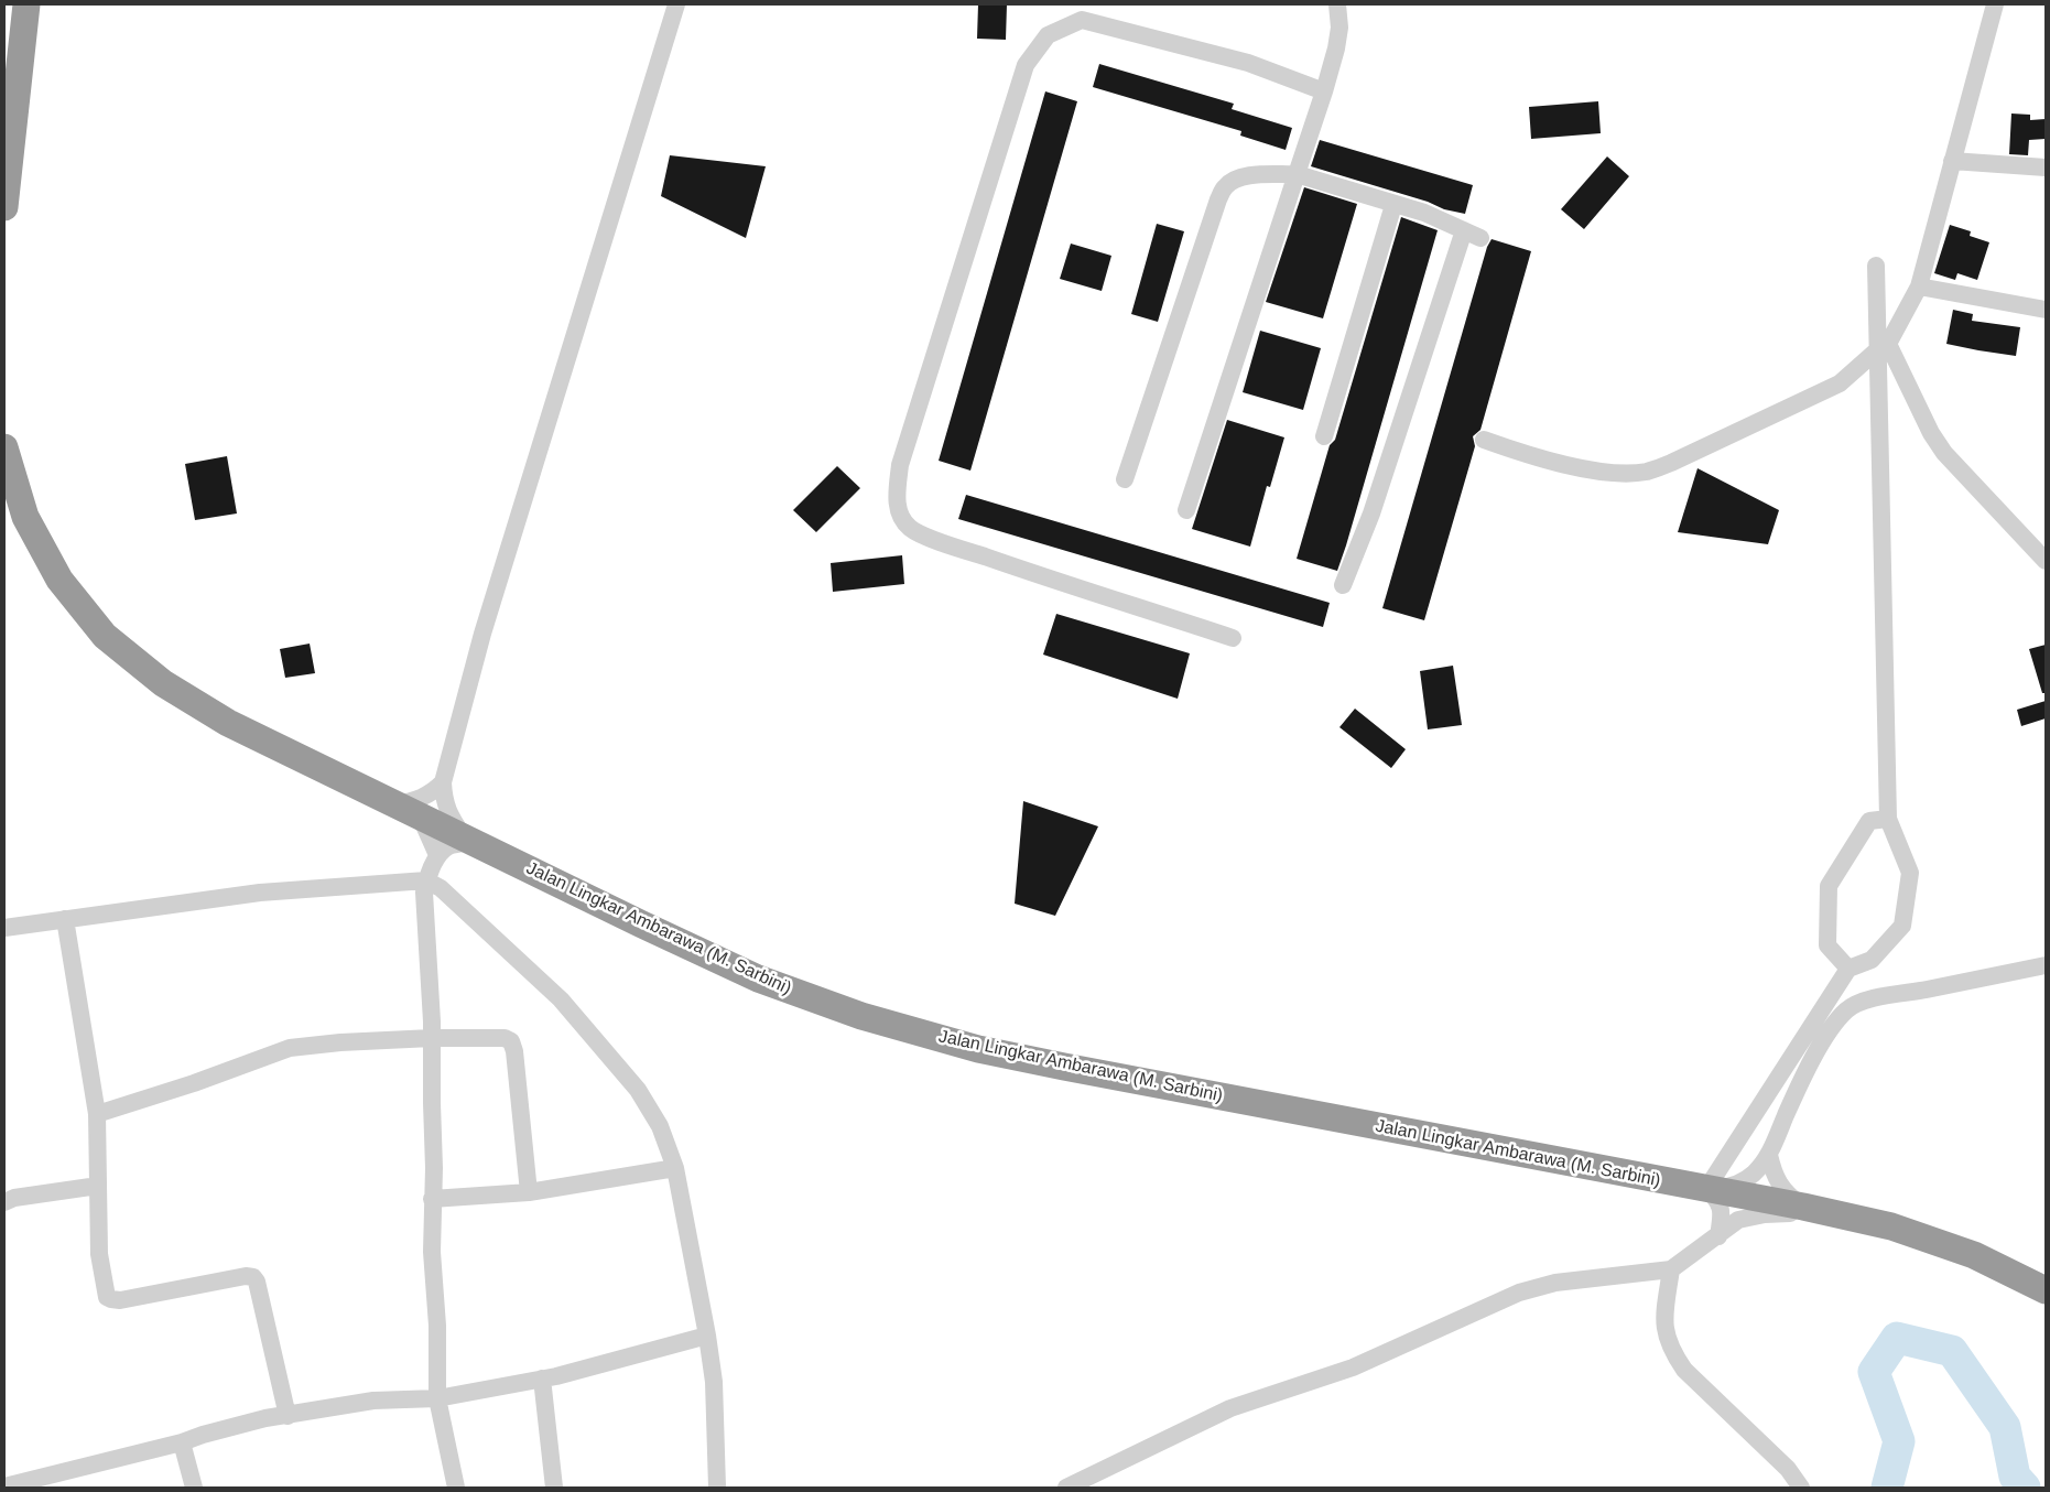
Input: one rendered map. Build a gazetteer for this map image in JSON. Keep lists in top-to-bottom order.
{
  "streets": {
    "highway": ["Jalan Lingkar Ambarawa (M. Sarbini)"]
  }
}
